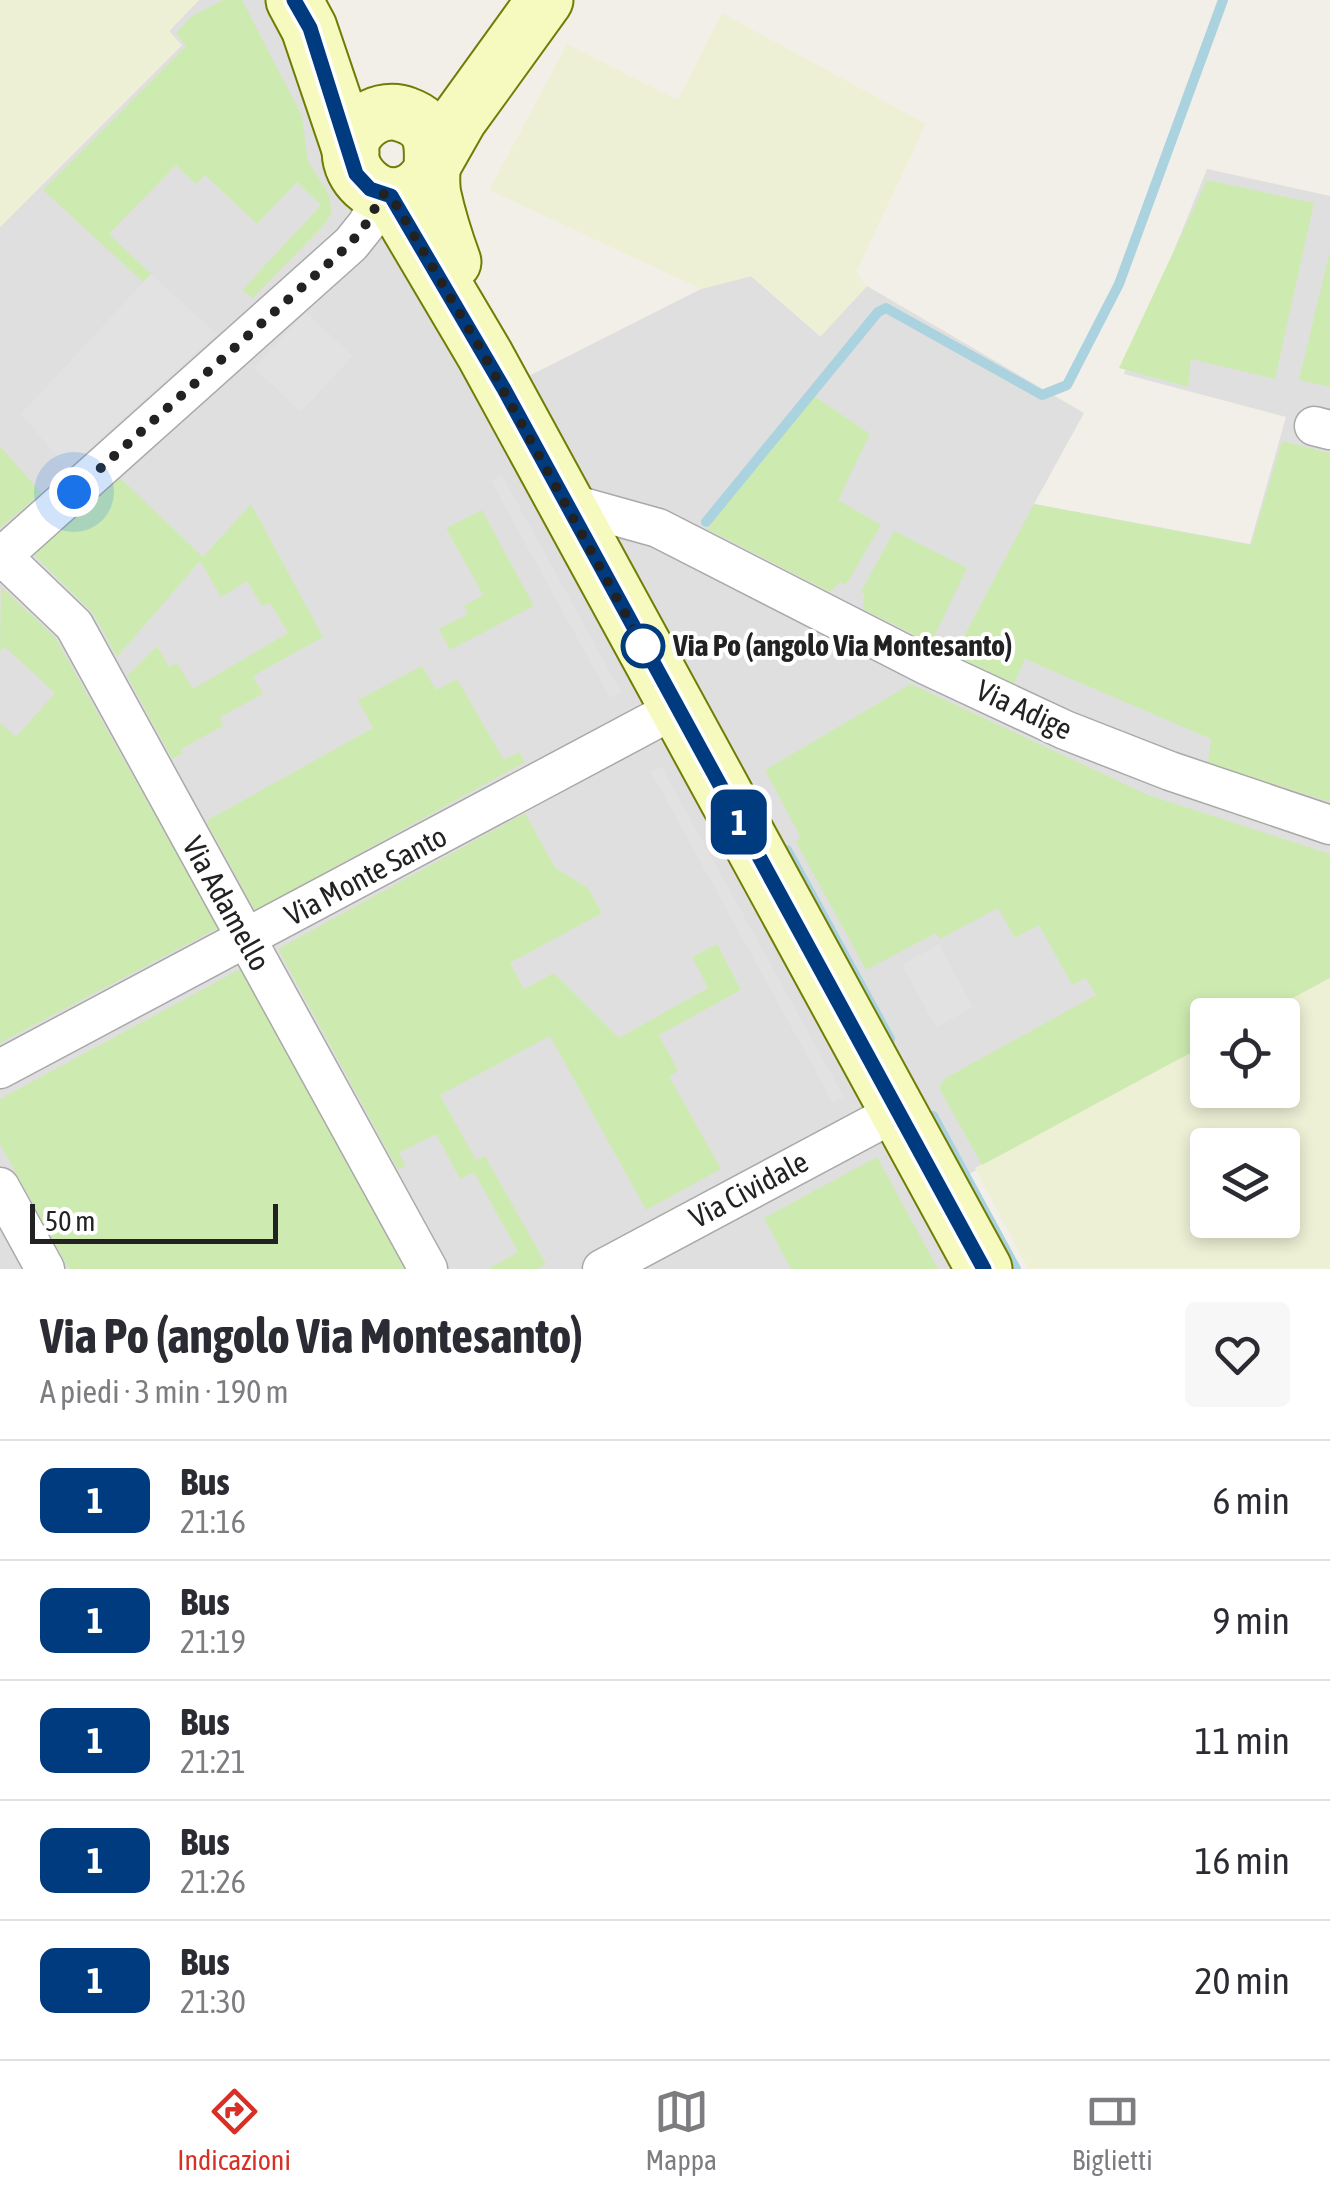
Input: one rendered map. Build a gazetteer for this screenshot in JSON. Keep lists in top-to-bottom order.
{
  "streets": {
    "street": [
      "Via Adige",
      "Via Monte Santo",
      "Via Adamello",
      "Via Cividale"
    ]
  },
  "crossings": [
    ["Via Monte Santo", "Via Adamello"]
  ],
  "places": ["Via Po (angolo Via Montesanto)"],
  "lines": ["bus line 1"],
  "scale_bar": "50 m",
  "page": {
    "on_map": "1",
    "scale": "50 m",
    "heading": ["Via Po (angolo Via Montesanto)", "A piedi · 3 min · 190 m"],
    "list": [
      {
        "mark": "1",
        "name": "Bus",
        "note": "21:16",
        "value": "6 min"
      },
      {
        "mark": "1",
        "name": "Bus",
        "note": "21:19",
        "value": "9 min"
      },
      {
        "mark": "1",
        "name": "Bus",
        "note": "21:21",
        "value": "11 min"
      },
      {
        "mark": "1",
        "name": "Bus",
        "note": "21:26",
        "value": "16 min"
      },
      {
        "mark": "1",
        "name": "Bus",
        "note": "21:30",
        "value": "20 min"
      }
    ],
    "tabs": ["Indicazioni", "Mappa", "Biglietti"]
  }
}
